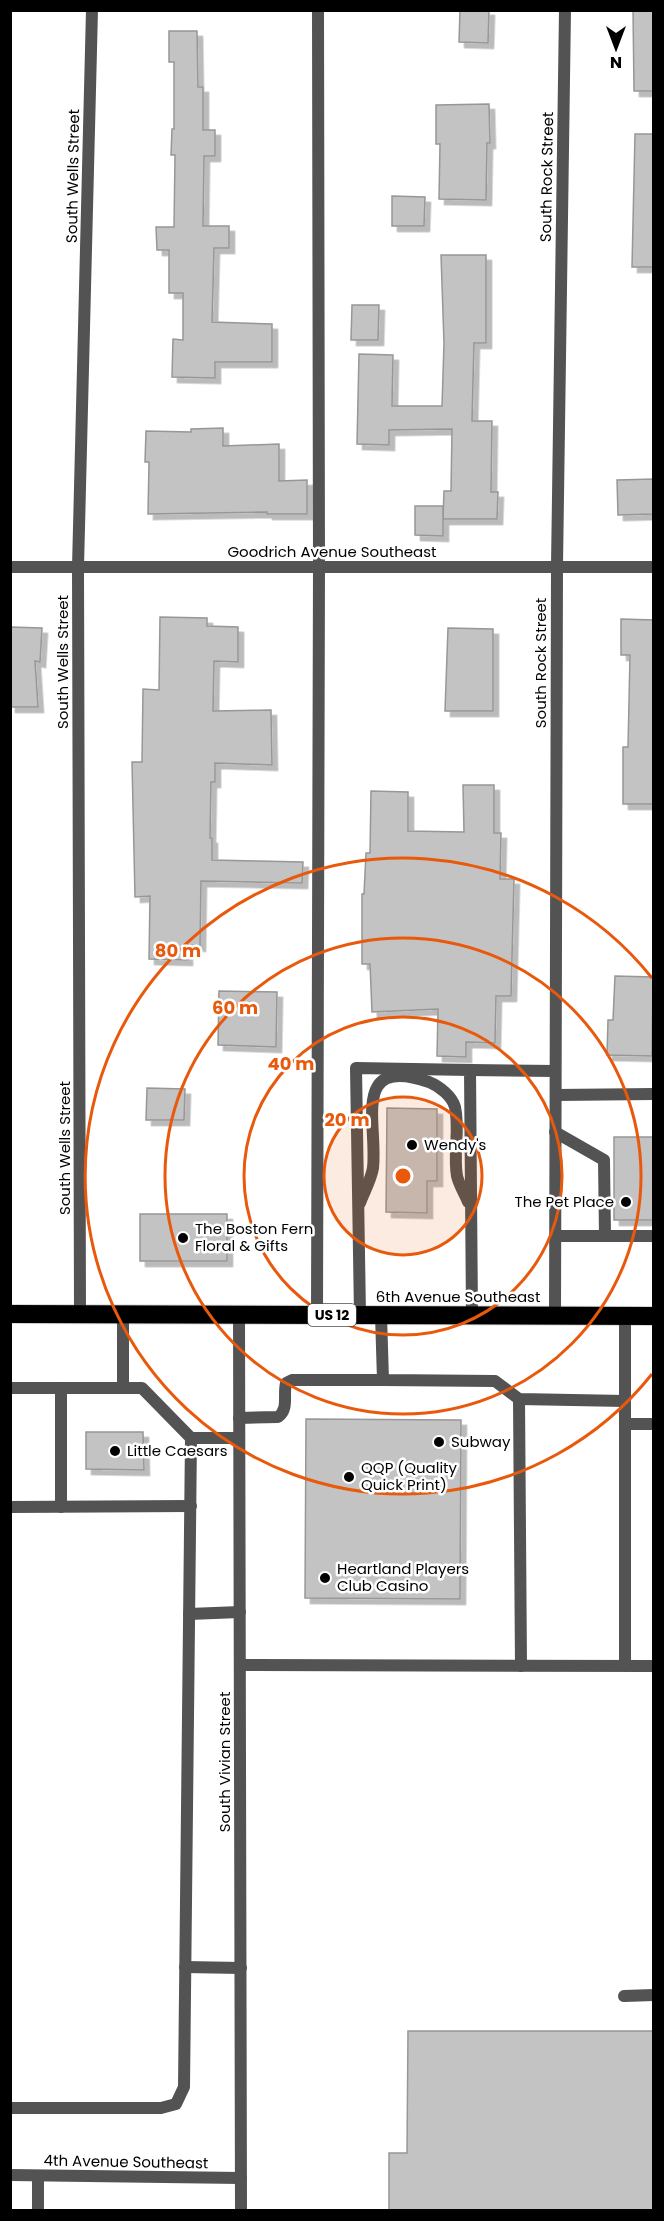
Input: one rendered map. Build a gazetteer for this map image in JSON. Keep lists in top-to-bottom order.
{
  "streets": {
    "highway": ["6th Avenue Southeast", "US 12"],
    "street": [
      "South Wells Street",
      "South Rock Street",
      "Goodrich Avenue Southeast",
      "South Vivian Street",
      "4th Avenue Southeast"
    ]
  },
  "crossings": [
    ["South Wells Street", "Goodrich Avenue Southeast"],
    ["South Wells Street", "6th Avenue Southeast"],
    ["South Rock Street", "Goodrich Avenue Southeast"],
    ["South Rock Street", "6th Avenue Southeast"],
    ["6th Avenue Southeast", "South Vivian Street"],
    ["South Vivian Street", "4th Avenue Southeast"]
  ],
  "places": [
    "Wendy's",
    "The Pet Place",
    "The Boston Fern Floral & Gifts",
    "Subway",
    "Little Caesars",
    "QQP (Quality Quick Print)",
    "Heartland Players Club Casino"
  ],
  "north": "bottom",
  "rings": [
    "80 m",
    "60 m",
    "40 m",
    "20 m"
  ]
}
